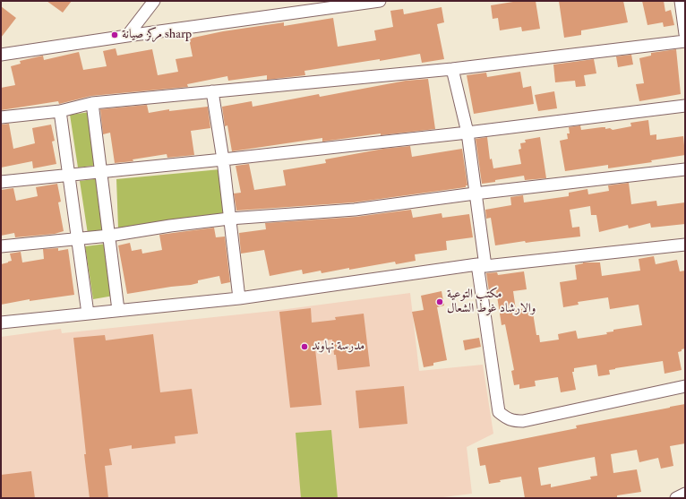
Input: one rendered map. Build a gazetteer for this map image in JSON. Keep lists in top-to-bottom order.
{
  "places": ["مركز صيانة sharp", "مكتب التوعية والارشاد غوط الشعال", "مدرسة نهاوند"]
}
